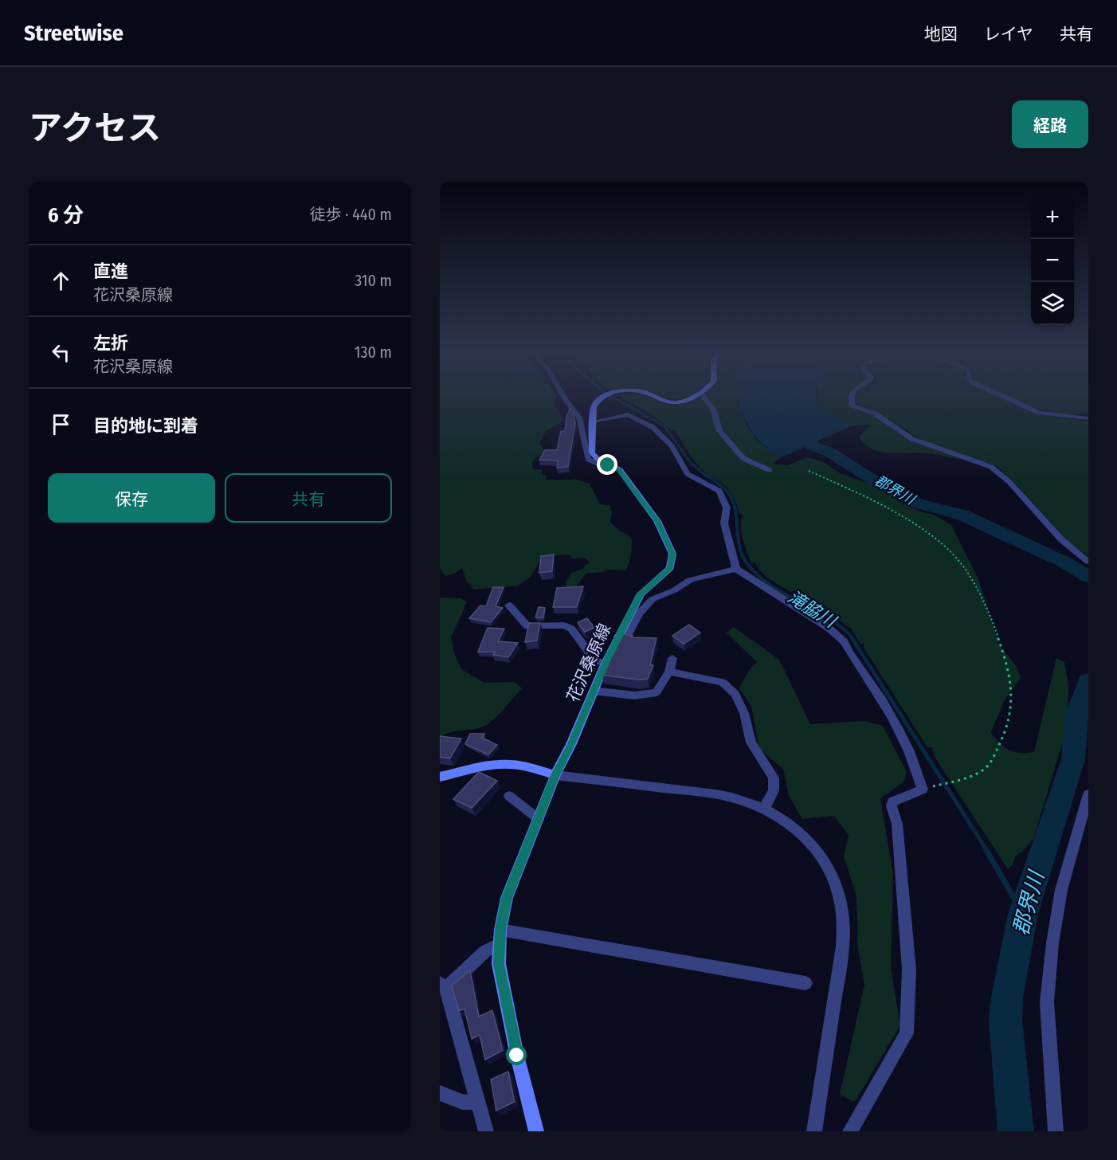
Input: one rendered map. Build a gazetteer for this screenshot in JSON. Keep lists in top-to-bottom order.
{
  "streets": {
    "main road": ["花沢桑原線"]
  },
  "water": ["郡界川", "滝脇川"],
  "page": {
    "header": "Streetwise",
    "nav": ["地図", "レイヤ", "共有"],
    "title": "アクセス",
    "buttons": [
      "経路",
      ["保存", "共有"]
    ],
    "heading": ["6 分", "徒歩 · 440 m"],
    "map_buttons": ["+", "−"],
    "list": [
      ["直進", "花沢桑原線", "310 m"],
      ["左折", "花沢桑原線", "130 m"],
      "目的地に到着"
    ]
  }
}
